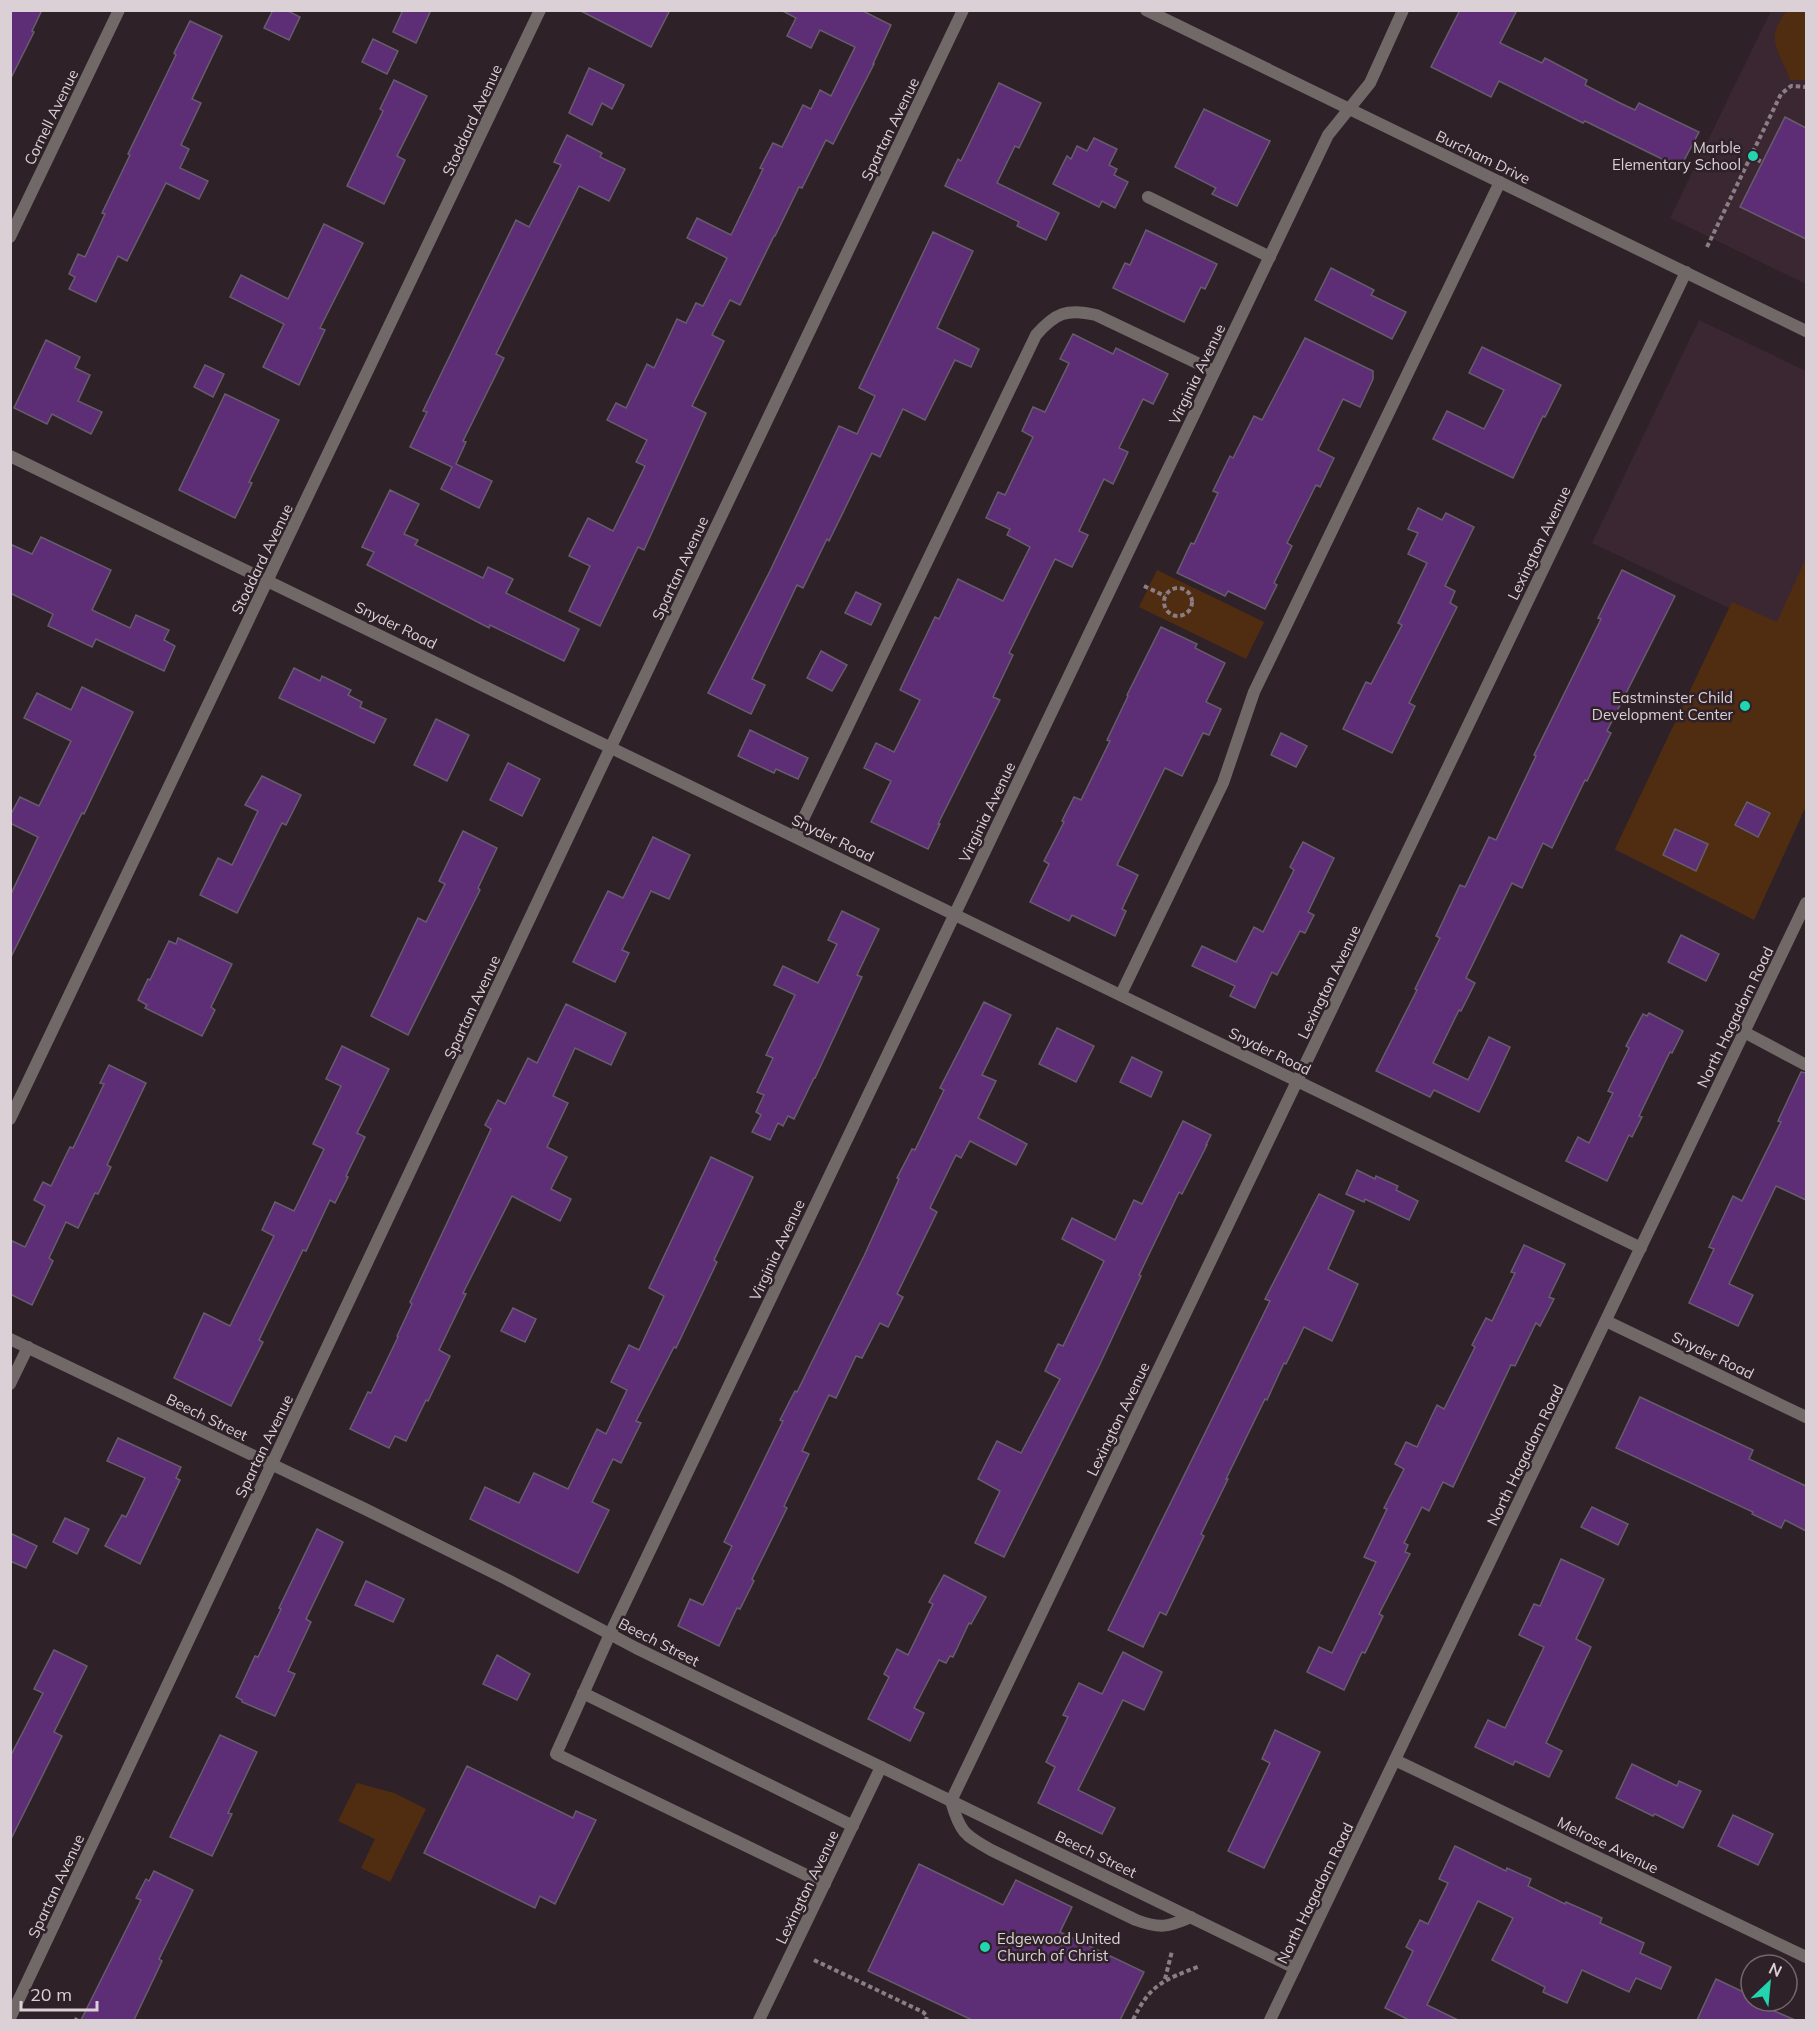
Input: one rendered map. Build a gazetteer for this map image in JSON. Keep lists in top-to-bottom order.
{
  "streets": {
    "street": [
      "Cornell Avenue",
      "Stoddard Avenue",
      "Spartan Avenue",
      "Burcham Drive",
      "Virginia Avenue",
      "Lexington Avenue",
      "Snyder Road",
      "North Hagadorn Road",
      "Beech Street",
      "Melrose Avenue"
    ]
  },
  "crossings": [
    ["Stoddard Avenue", "Snyder Road"],
    ["Spartan Avenue", "Snyder Road"],
    ["Spartan Avenue", "Beech Street"],
    ["Burcham Drive", "Virginia Avenue"],
    ["Burcham Drive", "Lexington Avenue"],
    ["Virginia Avenue", "Lexington Avenue"],
    ["Virginia Avenue", "Snyder Road"],
    ["Virginia Avenue", "Beech Street"],
    ["Lexington Avenue", "Snyder Road"],
    ["Lexington Avenue", "Beech Street"],
    ["Snyder Road", "North Hagadorn Road"],
    ["North Hagadorn Road", "Beech Street"],
    ["North Hagadorn Road", "Melrose Avenue"]
  ],
  "places": ["Marble Elementary School", "Eastminster Child Development Center", "Edgewood United Church of Christ"],
  "scale_bar": "20 m",
  "north": "top right"
}
